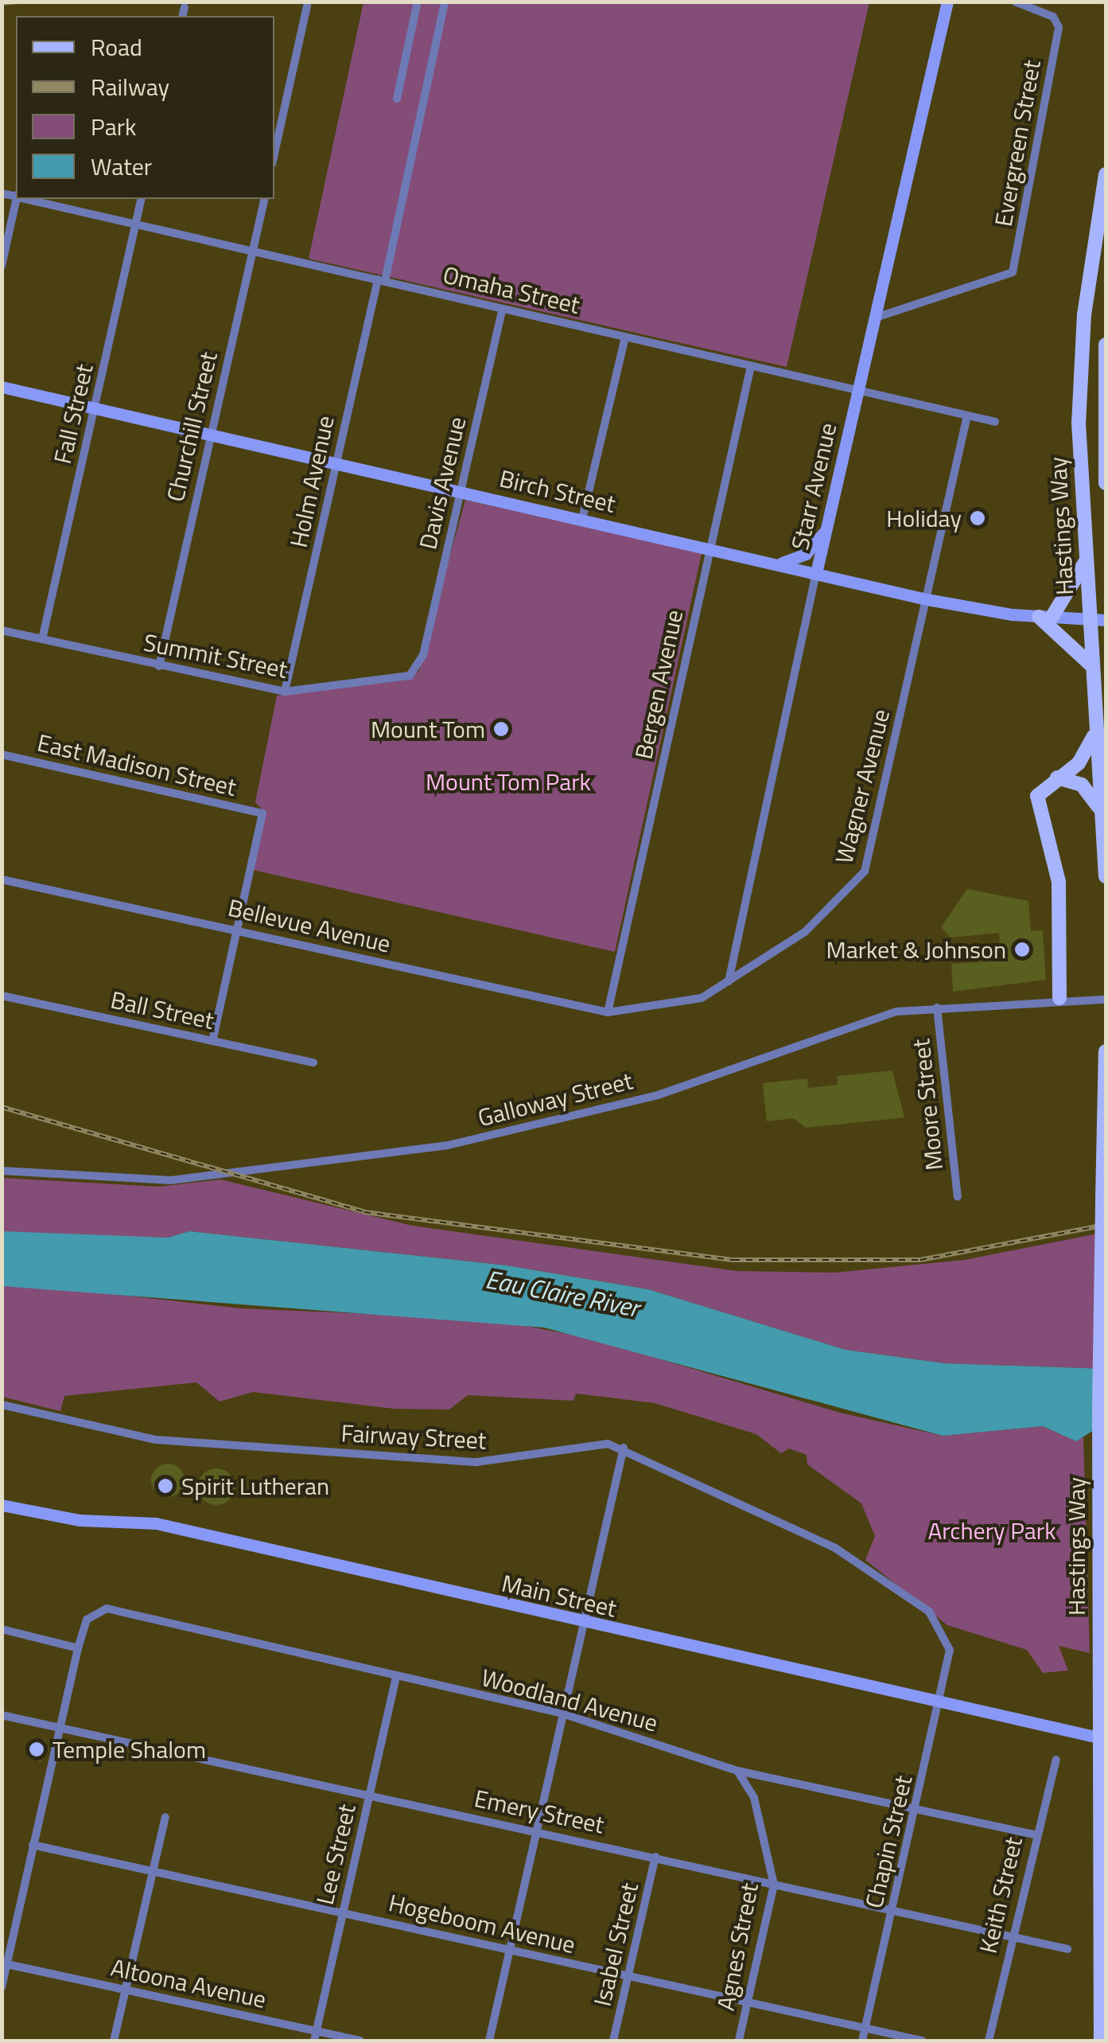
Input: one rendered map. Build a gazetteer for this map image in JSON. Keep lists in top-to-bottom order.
{
  "streets": {
    "main road": ["Hastings Way"],
    "street": [
      "Evergreen Street",
      "Omaha Street",
      "Fall Street",
      "Churchill Street",
      "Holm Avenue",
      "Davis Avenue",
      "Starr Avenue",
      "Birch Street",
      "Summit Street",
      "Bergen Avenue",
      "East Madison Street",
      "Wagner Avenue",
      "Bellevue Avenue",
      "Ball Street",
      "Galloway Street",
      "Moore Street",
      "Fairway Street",
      "Main Street",
      "Woodland Avenue",
      "Emery Street",
      "Chapin Street",
      "Lee Street",
      "Keith Street",
      "Hogeboom Avenue",
      "Isabel Street",
      "Agnes Street",
      "Altoona Avenue"
    ]
  },
  "crossings": [
    ["Evergreen Street", "Starr Avenue"],
    ["Omaha Street", "Fall Street"],
    ["Omaha Street", "Churchill Street"],
    ["Omaha Street", "Holm Avenue"],
    ["Omaha Street", "Davis Avenue"],
    ["Omaha Street", "Starr Avenue"],
    ["Omaha Street", "Bergen Avenue"],
    ["Omaha Street", "Wagner Avenue"],
    ["Fall Street", "Birch Street"],
    ["Fall Street", "Summit Street"],
    ["Churchill Street", "Birch Street"],
    ["Churchill Street", "Summit Street"],
    ["Holm Avenue", "Birch Street"],
    ["Holm Avenue", "Summit Street"],
    ["Davis Avenue", "Birch Street"],
    ["Davis Avenue", "Summit Street"],
    ["Starr Avenue", "Birch Street"],
    ["Starr Avenue", "Wagner Avenue"],
    ["Birch Street", "Hastings Way"],
    ["Birch Street", "Bergen Avenue"],
    ["Birch Street", "Wagner Avenue"],
    ["Hastings Way", "Main Street"],
    ["Bergen Avenue", "Wagner Avenue"],
    ["Bergen Avenue", "Bellevue Avenue"],
    ["East Madison Street", "Bellevue Avenue"],
    ["Wagner Avenue", "Bellevue Avenue"],
    ["Galloway Street", "Moore Street"],
    ["Fairway Street", "Chapin Street"],
    ["Main Street", "Chapin Street"],
    ["Woodland Avenue", "Chapin Street"],
    ["Woodland Avenue", "Lee Street"],
    ["Woodland Avenue", "Keith Street"],
    ["Woodland Avenue", "Agnes Street"],
    ["Emery Street", "Chapin Street"],
    ["Emery Street", "Lee Street"],
    ["Emery Street", "Keith Street"],
    ["Emery Street", "Isabel Street"],
    ["Emery Street", "Agnes Street"],
    ["Chapin Street", "Hogeboom Avenue"],
    ["Lee Street", "Hogeboom Avenue"],
    ["Lee Street", "Altoona Avenue"],
    ["Hogeboom Avenue", "Isabel Street"],
    ["Hogeboom Avenue", "Agnes Street"]
  ],
  "water": ["Eau Claire River"],
  "parks": ["Mount Tom Park", "Archery Park"],
  "places": [
    "Holiday",
    "Mount Tom",
    "Market & Johnson",
    "Spirit Lutheran",
    "Temple Shalom"
  ],
  "legend": [
    "Road",
    "Railway",
    "Park",
    "Water"
  ]
}
